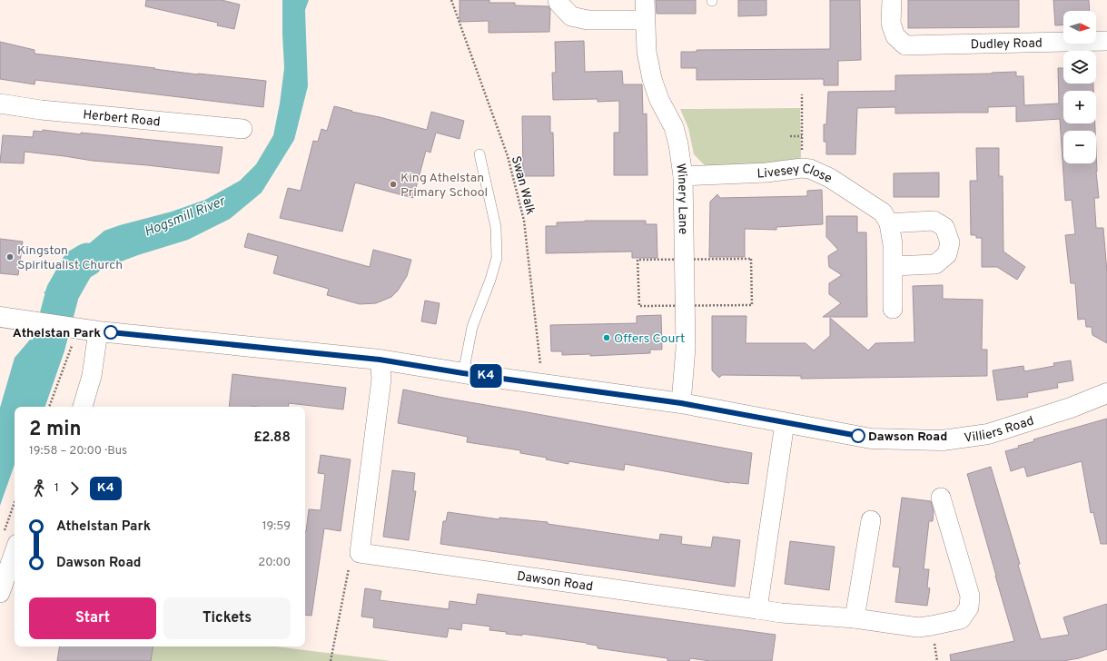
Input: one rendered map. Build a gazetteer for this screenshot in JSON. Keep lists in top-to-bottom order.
{
  "streets": {
    "street": [
      "Dudley Road",
      "Herbert Road",
      "Livesey Close",
      "Winery Lane",
      "Villiers Road",
      "Dawson Road"
    ],
    "path": ["Swan Walk"]
  },
  "crossings": [
    ["Livesey Close", "Winery Lane"],
    ["Swan Walk", "Villiers Road"],
    ["Winery Lane", "Villiers Road"]
  ],
  "water": ["Hogsmill River"],
  "places": [
    "King Athelstan Primary School",
    "Kingston Spiritualist Church",
    "Athelstan Park",
    "Offers Court",
    "Dawson Road"
  ],
  "lines": ["bus line K4"],
  "north": "right",
  "page": {
    "on_map": "K4",
    "map_buttons": ["+", "−"],
    "heading": ["2 min", "19:58 – 20:00 · Bus", "£2.88"],
    "legs": ["1", "K4"],
    "list": [
      {
        "name": "Athelstan Park",
        "value": "19:59"
      },
      {
        "name": "Dawson Road",
        "value": "20:00"
      }
    ],
    "buttons": ["Start", "Tickets"]
  }
}
